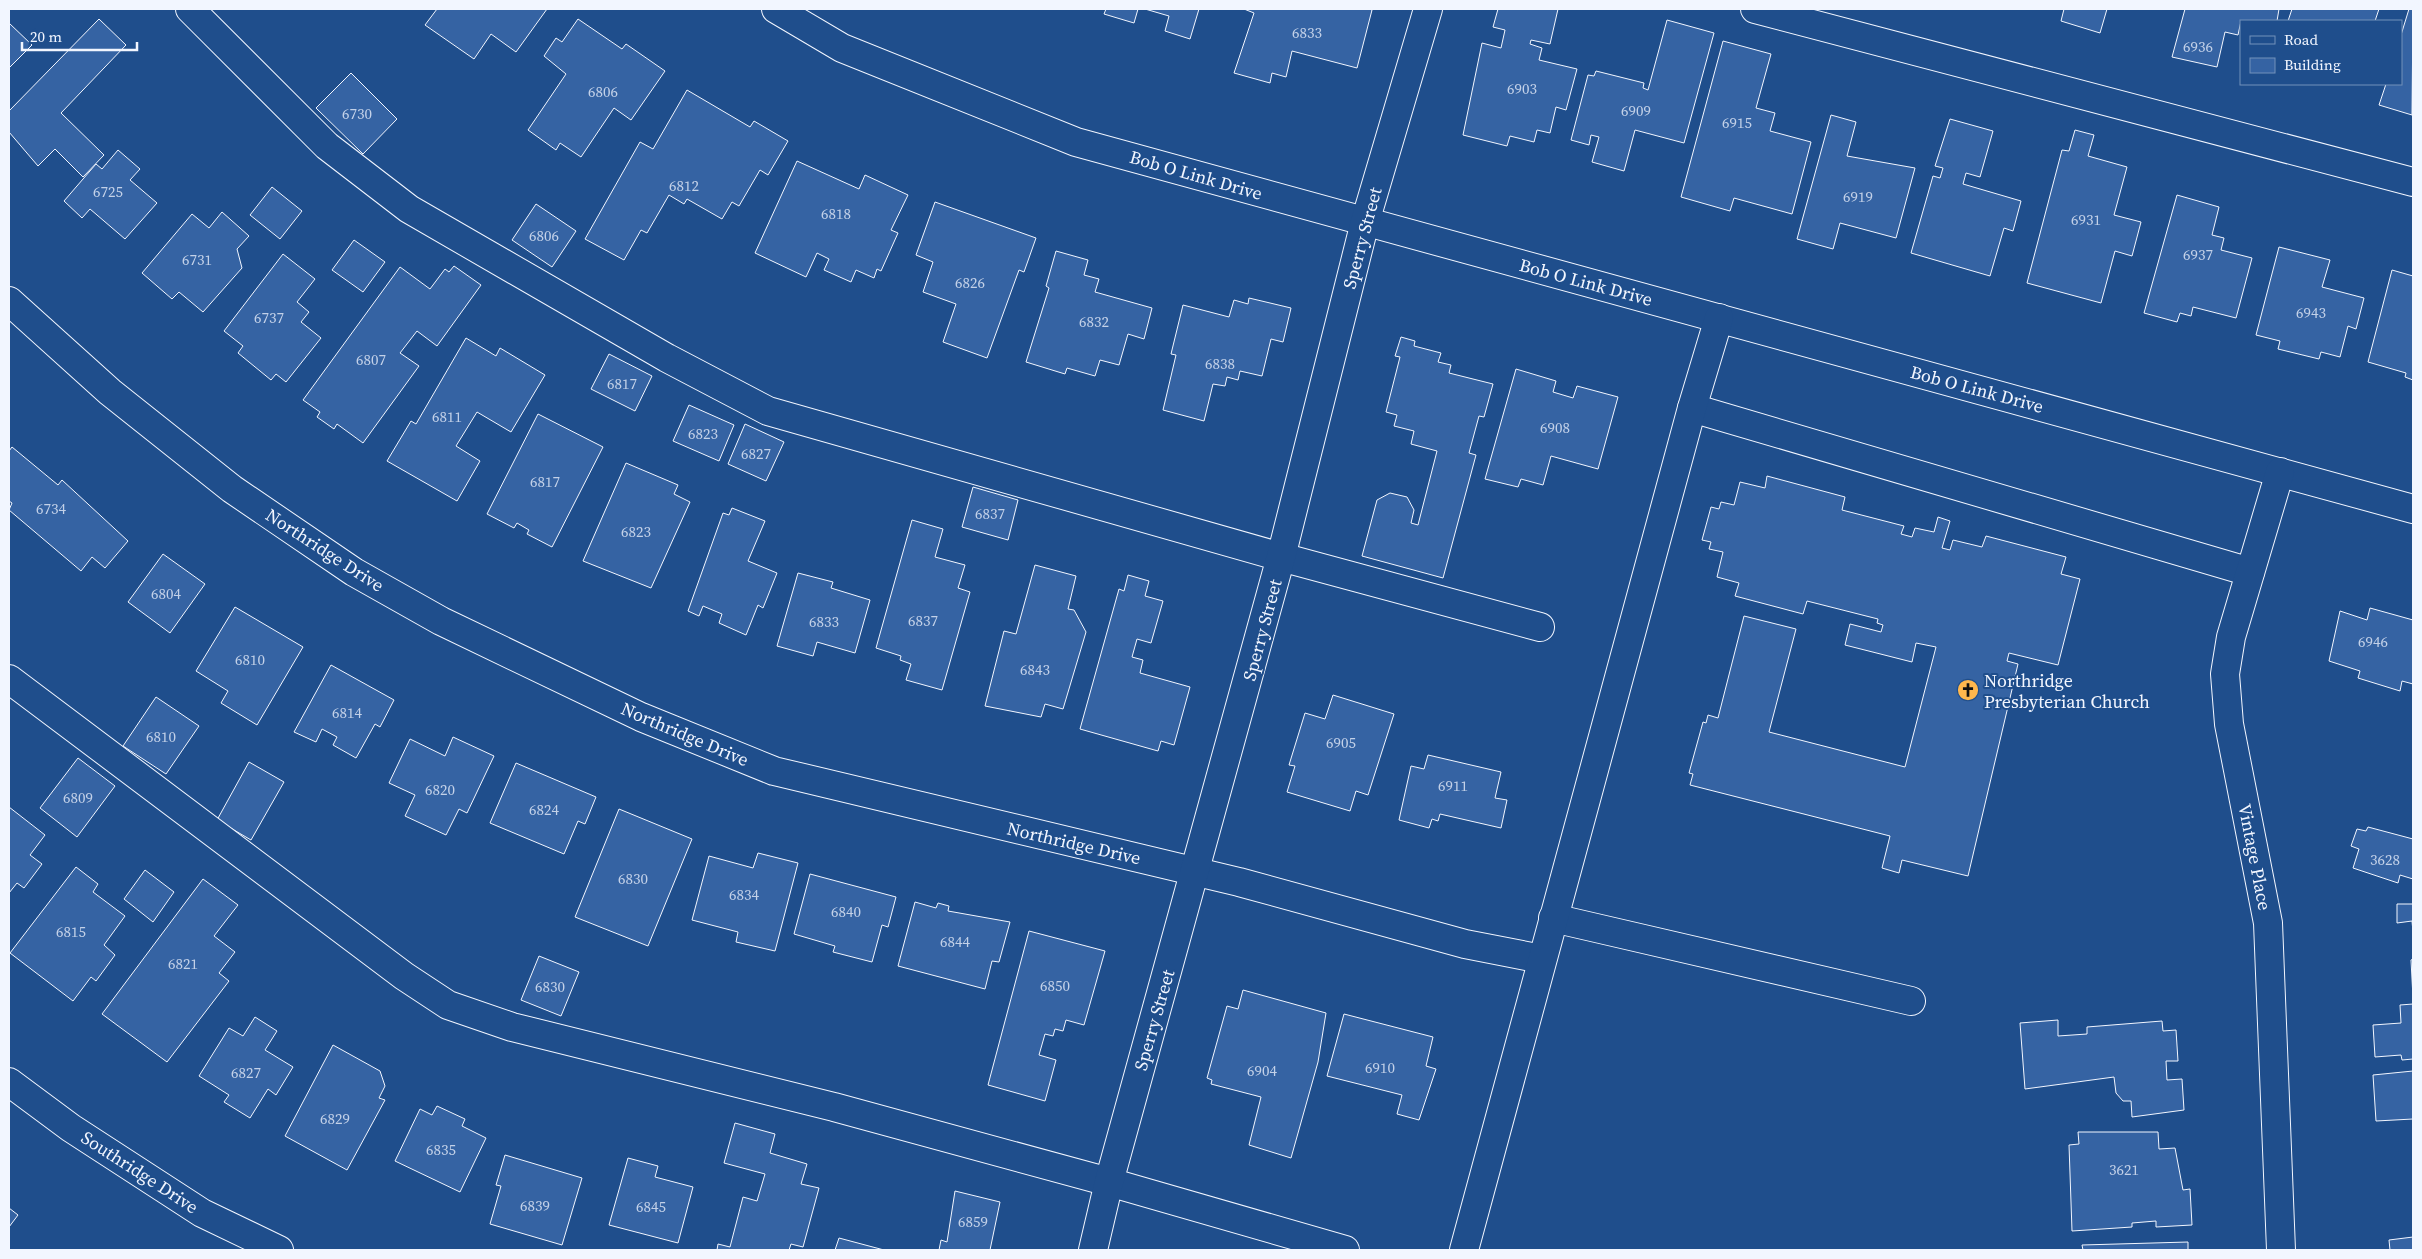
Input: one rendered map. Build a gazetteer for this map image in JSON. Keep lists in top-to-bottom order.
{
  "streets": {
    "street": [
      "Bob O Link Drive",
      "Sperry Street",
      "Northridge Drive",
      "Vintage Place",
      "Southridge Drive"
    ]
  },
  "crossings": [
    ["Bob O Link Drive", "Sperry Street"],
    ["Bob O Link Drive", "Vintage Place"],
    ["Sperry Street", "Northridge Drive"]
  ],
  "places": {
    "church": ["Northridge Presbyterian Church"]
  },
  "house_numbers": [
    "6833",
    "6936",
    "6903",
    "6806",
    "6909",
    "6730",
    "6915",
    "6812",
    "6725",
    "6919",
    "6818",
    "6931",
    "6806",
    "6937",
    "6731",
    "6826",
    "6943",
    "6737",
    "6832",
    "6807",
    "6838",
    "6817",
    "6811",
    "6908",
    "6823",
    "6827",
    "6817",
    "6734",
    "6837",
    "6823",
    "6804",
    "6837",
    "6833",
    "6946",
    "6810",
    "6843",
    "6814",
    "6810",
    "6905",
    "6911",
    "6820",
    "6809",
    "6824",
    "3628",
    "6830",
    "6834",
    "6840",
    "6815",
    "6844",
    "6821",
    "6850",
    "6830",
    "6910",
    "6904",
    "6827",
    "6829",
    "6835",
    "3621",
    "6839",
    "6845",
    "6859"
  ],
  "legend": ["Road", "Building"],
  "scale_bar": "20 m"
}
